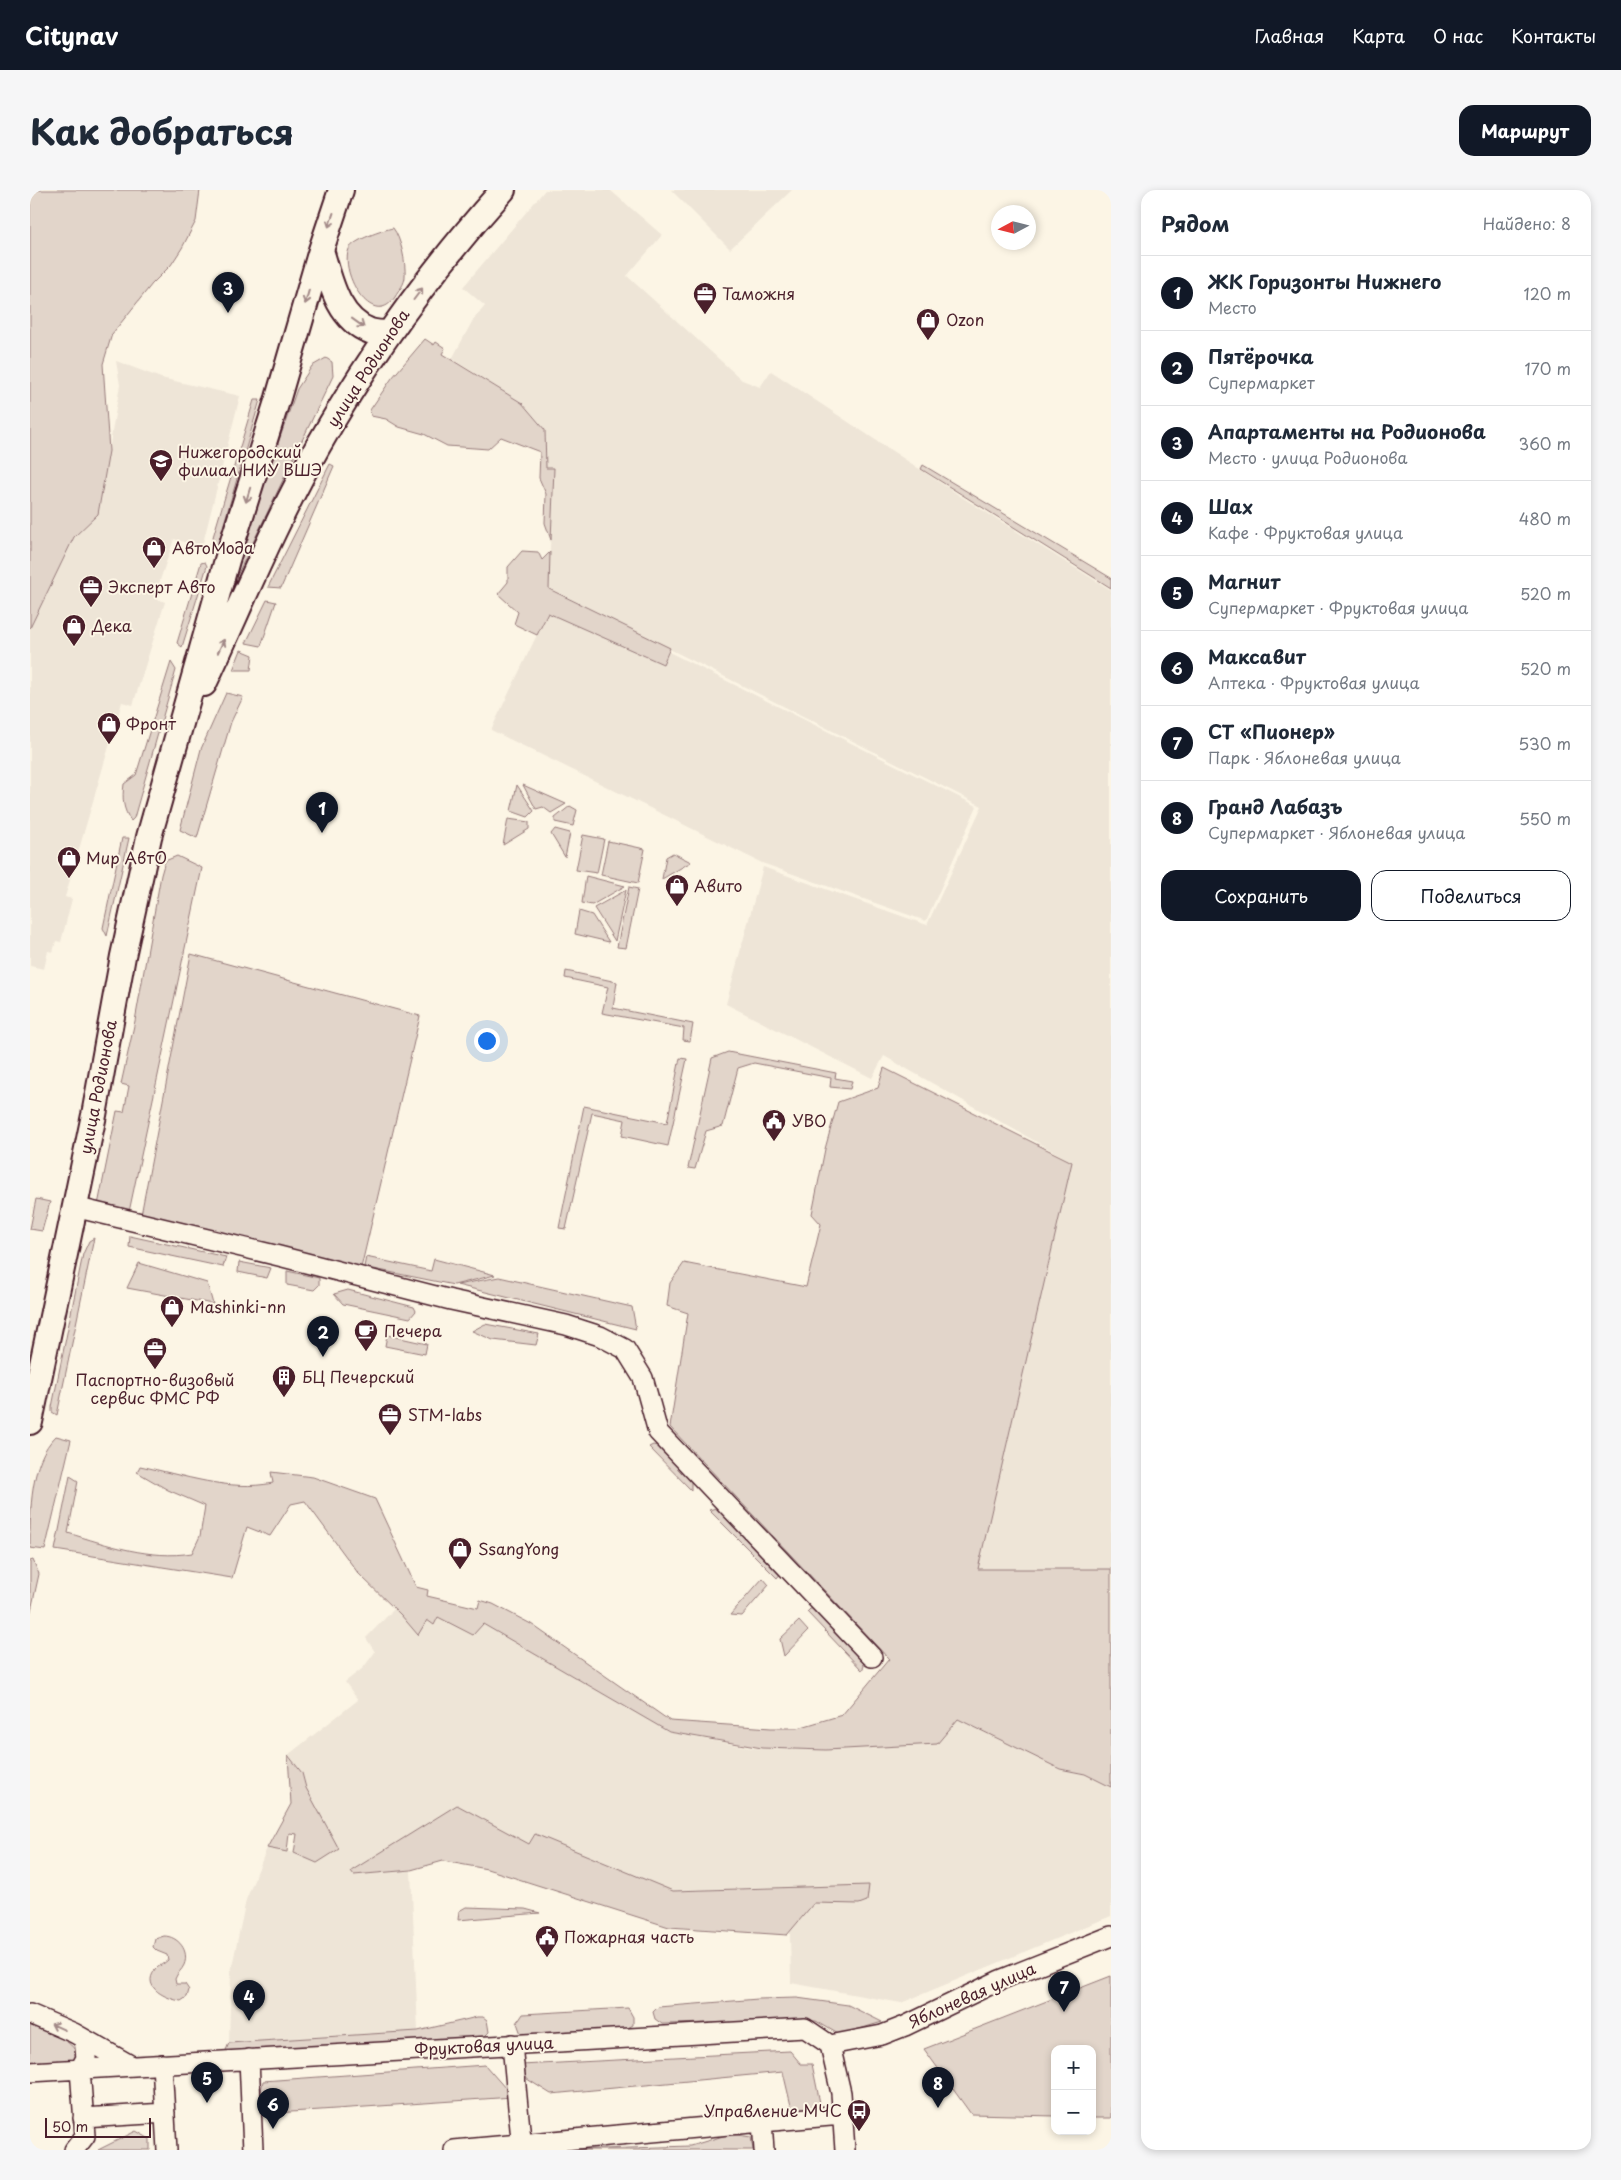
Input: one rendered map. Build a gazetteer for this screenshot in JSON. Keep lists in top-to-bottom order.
{
  "streets": {
    "main road": ["улица Родионова"],
    "street": ["Яблоневая улица", "Фруктовая улица"]
  },
  "crossings": [
    ["Яблоневая улица", "Фруктовая улица"]
  ],
  "places": {
    "office": [
      "Таможня",
      "Эксперт Авто",
      "Паспортно-визовый сервис ФМС РФ",
      "STM-labs"
    ],
    "shop": [
      "Ozon",
      "АвтоМода",
      "Дека",
      "Фронт",
      "Мир АвтО",
      "Авито",
      "Mashinki-nn",
      "SsangYong"
    ],
    "school or university": ["Нижегородский филиал НИУ ВШЭ"],
    "public building": ["УВО", "Пожарная часть"],
    "cafe": ["Печера"],
    "building": ["БЦ Печерский"],
    "bus stop": ["Управление МЧС"]
  },
  "scale_bar": "50 m",
  "north": "left",
  "page": {
    "header": "Citynav",
    "nav": [
      "Главная",
      "Карта",
      "О нас",
      "Контакты"
    ],
    "title": "Как добраться",
    "buttons": [
      "Маршрут",
      ["Сохранить", "Поделиться"]
    ],
    "heading": ["Рядом", "Найдено: 8"],
    "list": [
      {
        "mark": "1",
        "name": "ЖК Горизонты Нижнего",
        "note": "Место",
        "value": "120 m"
      },
      {
        "mark": "2",
        "name": "Пятёрочка",
        "note": "Супермаркет",
        "value": "170 m"
      },
      {
        "mark": "3",
        "name": "Апартаменты на Родионова",
        "note": "Место · улица Родионова",
        "value": "360 m"
      },
      {
        "mark": "4",
        "name": "Шах",
        "note": "Кафе · Фруктовая улица",
        "value": "480 m"
      },
      {
        "mark": "5",
        "name": "Магнит",
        "note": "Супермаркет · Фруктовая улица",
        "value": "520 m"
      },
      {
        "mark": "6",
        "name": "Максавит",
        "note": "Аптека · Фруктовая улица",
        "value": "520 m"
      },
      {
        "mark": "7",
        "name": "СТ «Пионер»",
        "note": "Парк · Яблоневая улица",
        "value": "530 m"
      },
      {
        "mark": "8",
        "name": "Гранд Лабазъ",
        "note": "Супермаркет · Яблоневая улица",
        "value": "550 m"
      }
    ],
    "pins": [
      "3",
      "1",
      "2",
      "7",
      "4",
      "5",
      "8",
      "6"
    ],
    "map_buttons": ["+", "−"],
    "scale": "50 m"
  }
}
